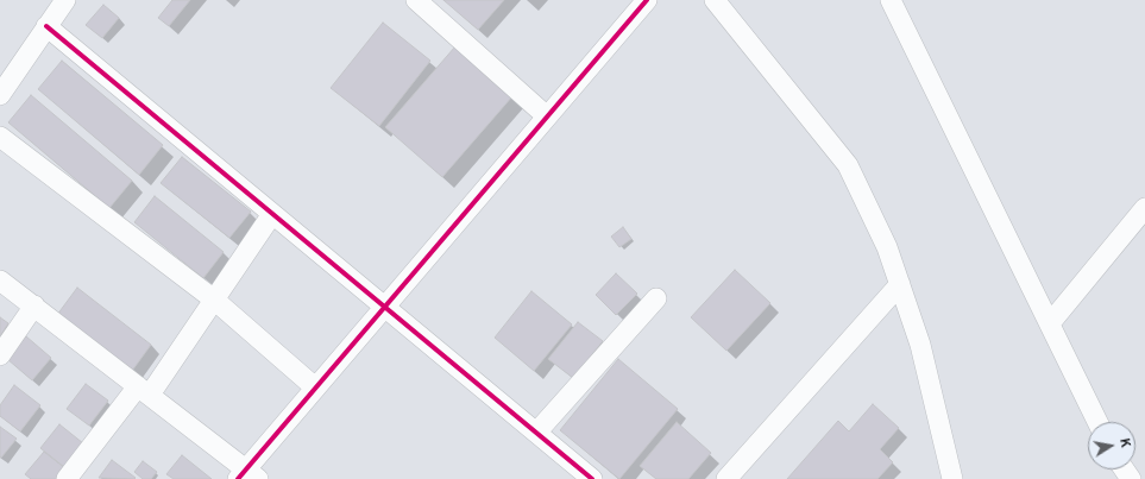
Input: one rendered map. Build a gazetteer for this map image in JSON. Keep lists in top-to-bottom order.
{
  "north": "right"
}
